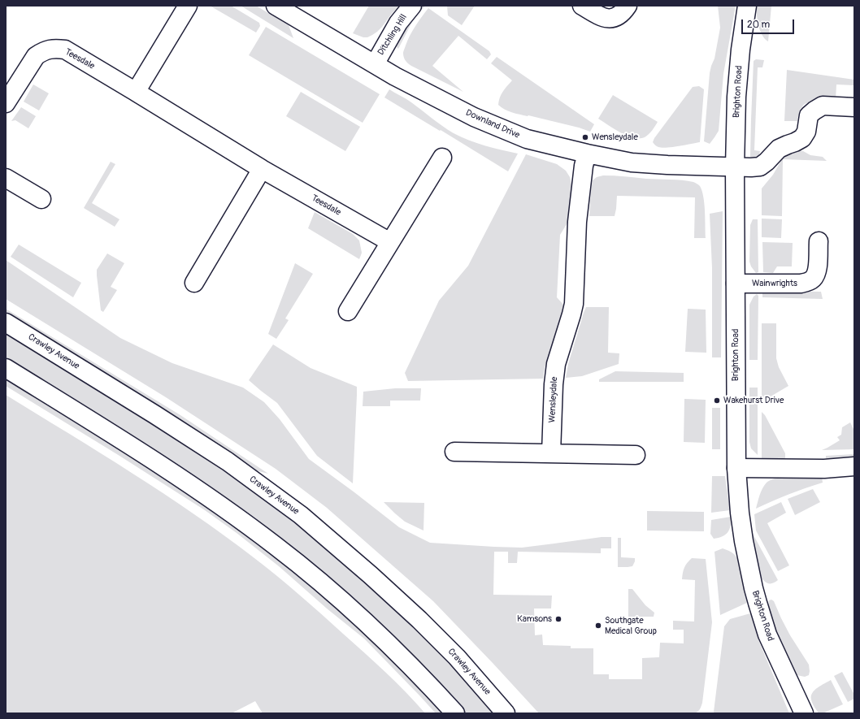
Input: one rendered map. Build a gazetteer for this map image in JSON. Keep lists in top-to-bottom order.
{
  "streets": {
    "street": [
      "Ditchling Hill",
      "Teesdale",
      "Brighton Road",
      "Downland Drive",
      "Wainwrights",
      "Crawley Avenue",
      "Wensleydale"
    ]
  },
  "crossings": [
    ["Ditchling Hill", "Downland Drive"],
    ["Brighton Road", "Downland Drive"],
    ["Brighton Road", "Wainwrights"],
    ["Downland Drive", "Wensleydale"]
  ],
  "places": [
    "Wensleydale",
    "Wakehurst Drive",
    "Kamsons",
    "Southgate Medical Group"
  ],
  "scale_bar": "20 m"
}
